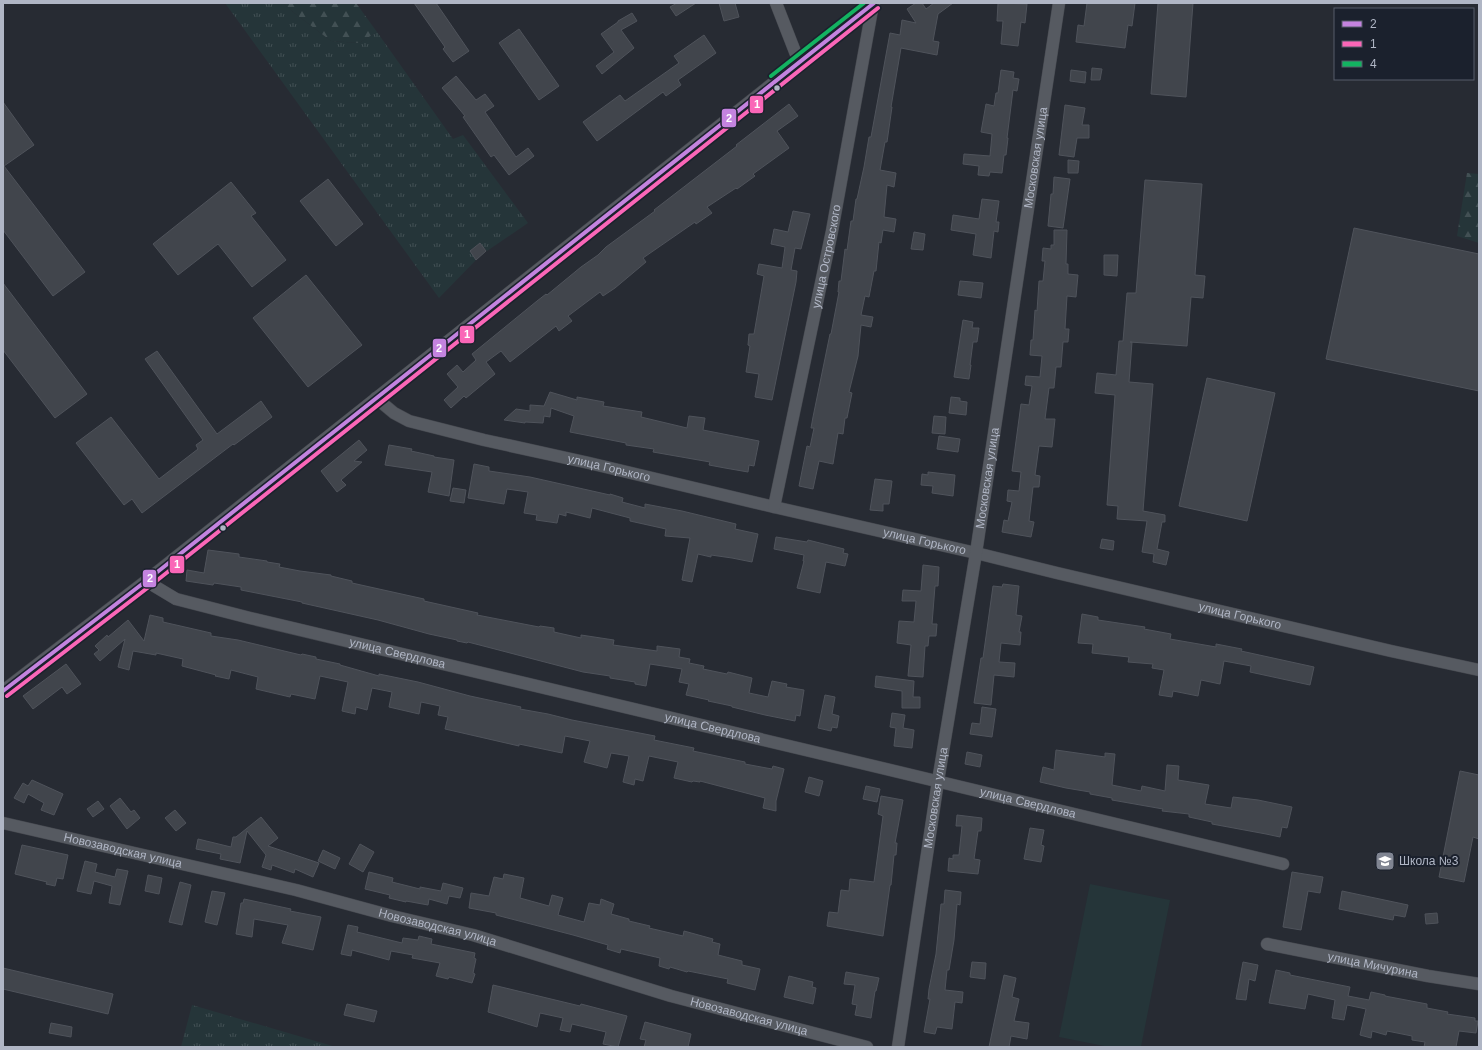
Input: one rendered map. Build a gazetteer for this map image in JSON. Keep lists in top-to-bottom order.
{
  "streets": {
    "street": [
      "Московская улица",
      "улица Островского",
      "улица Горького",
      "улица Свердлова",
      "Новозаводская улица",
      "улица Мичурина"
    ]
  },
  "crossings": [
    ["Московская улица", "улица Горького"],
    ["Московская улица", "улица Свердлова"],
    ["улица Островского", "улица Горького"]
  ],
  "places": {
    "school or university": ["Школа №3"]
  },
  "lines": ["transit line 2", "transit line 4", "transit line 1"],
  "legend": ["2", "1", "4"]
}
